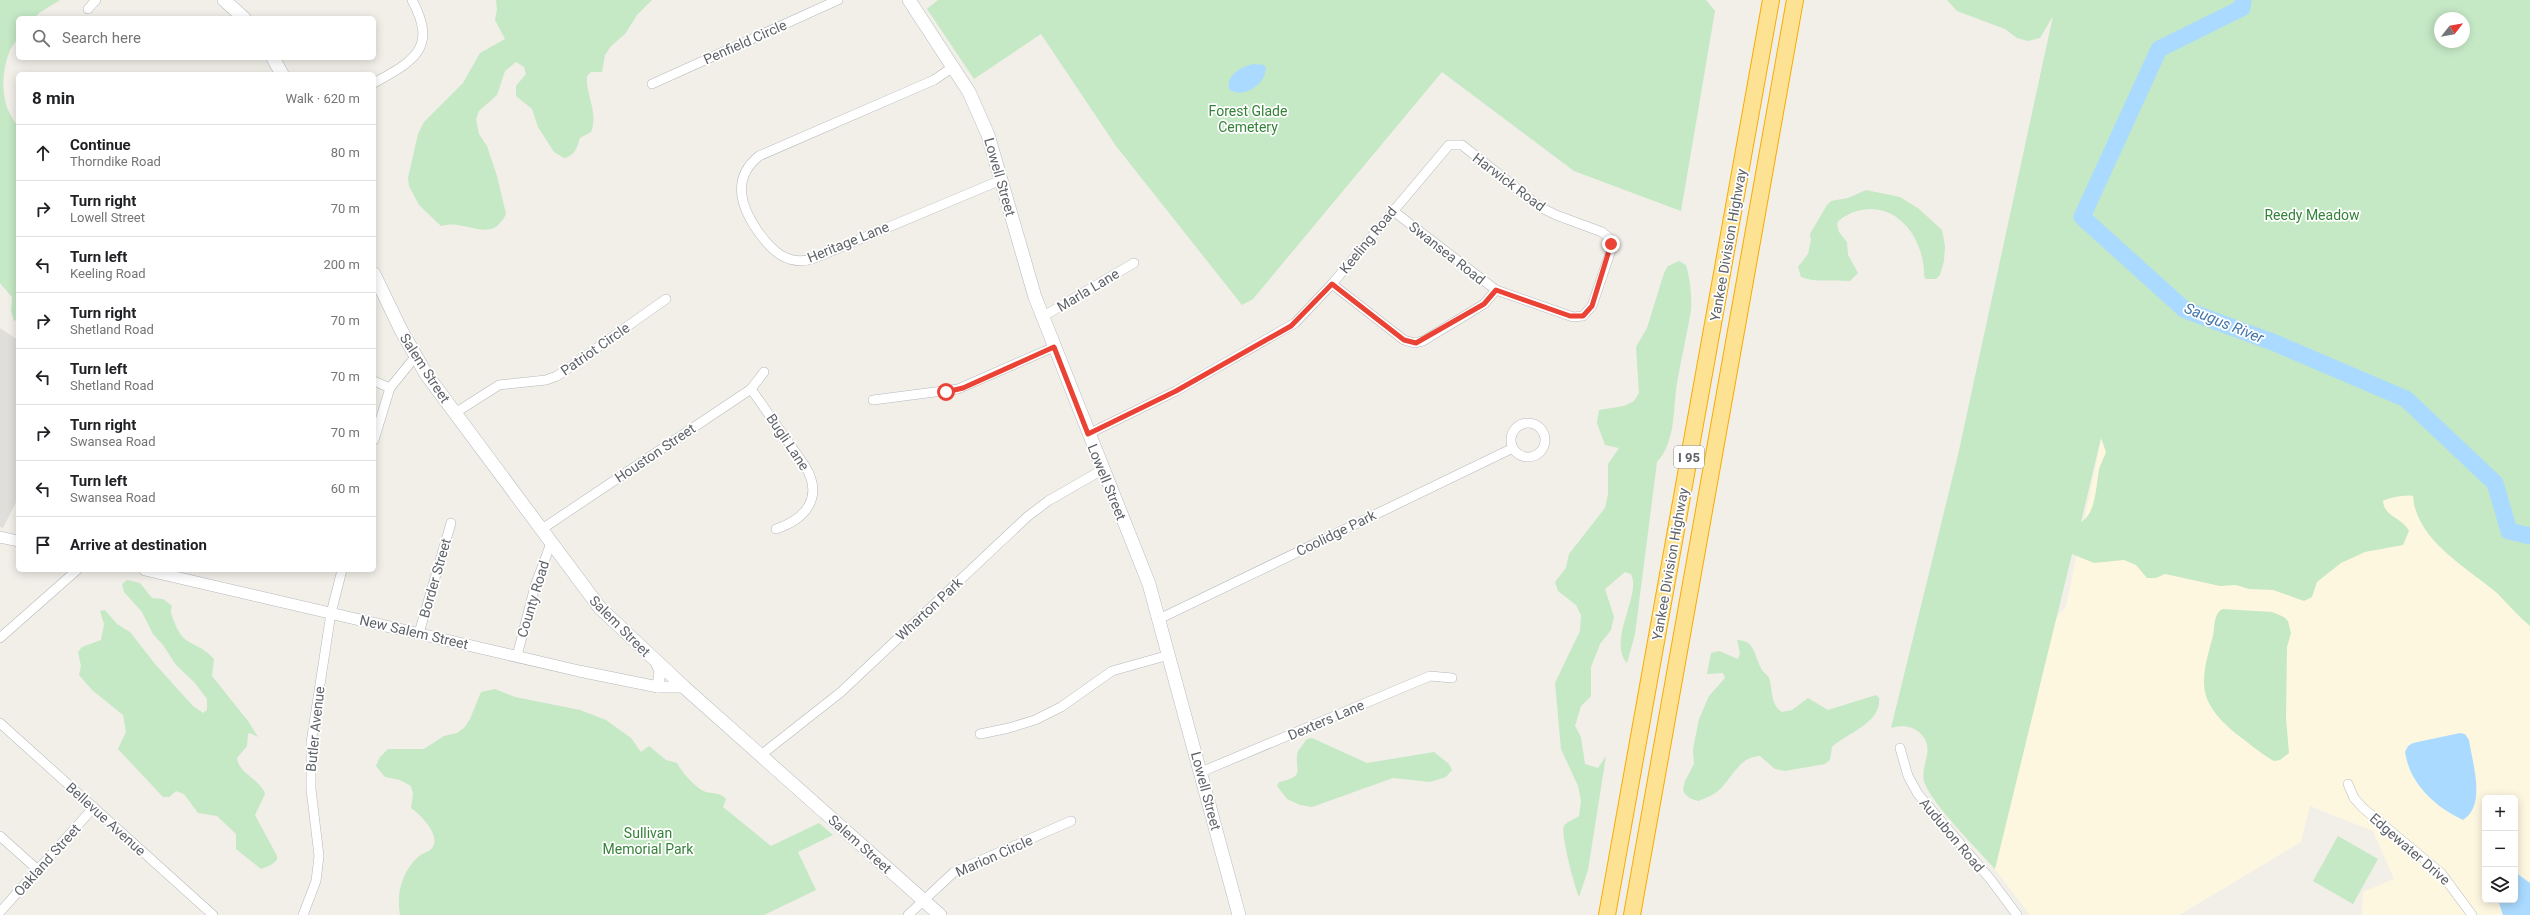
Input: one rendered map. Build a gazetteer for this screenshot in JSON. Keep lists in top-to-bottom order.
{
  "streets": {
    "highway": ["Yankee Division Highway", "I 95"],
    "main road": ["Lowell Street", "Salem Street"],
    "street": [
      "Penfield Circle",
      "Harwick Road",
      "Keeling Road",
      "Heritage Lane",
      "Swansea Road",
      "Marla Lane",
      "Patriot Circle",
      "Bugli Lane",
      "Houston Street",
      "Coolidge Park",
      "Border Street",
      "County Road",
      "Wharton Park",
      "New Salem Street",
      "Dexters Lane",
      "Butler Avenue",
      "Bellevue Avenue",
      "Audubon Road",
      "Edgewater Drive",
      "Marion Circle",
      "Oakland Street"
    ]
  },
  "crossings": [
    ["Lowell Street", "Keeling Road"],
    ["Lowell Street", "Heritage Lane"],
    ["Lowell Street", "Marla Lane"],
    ["Lowell Street", "Coolidge Park"],
    ["Lowell Street", "Wharton Park"],
    ["Lowell Street", "Dexters Lane"],
    ["Harwick Road", "Keeling Road"],
    ["Harwick Road", "Swansea Road"],
    ["Keeling Road", "Swansea Road"],
    ["Patriot Circle", "Salem Street"],
    ["Salem Street", "Houston Street"],
    ["Salem Street", "County Road"],
    ["Salem Street", "Wharton Park"],
    ["Salem Street", "New Salem Street"],
    ["Salem Street", "Marion Circle"],
    ["Bugli Lane", "Houston Street"],
    ["Border Street", "New Salem Street"],
    ["County Road", "New Salem Street"],
    ["New Salem Street", "Butler Avenue"],
    ["Bellevue Avenue", "Oakland Street"]
  ],
  "water": ["Saugus River"],
  "parks": ["Forest Glade Cemetery", "Reedy Meadow", "Sullivan Memorial Park"],
  "north": "top right",
  "page": {
    "search": "Search here",
    "heading": ["8 min", "Walk · 620 m"],
    "list": [
      ["Continue", "Thorndike Road", "80 m"],
      ["Turn right", "Lowell Street", "70 m"],
      ["Turn left", "Keeling Road", "200 m"],
      ["Turn right", "Shetland Road", "70 m"],
      ["Turn left", "Shetland Road", "70 m"],
      ["Turn right", "Swansea Road", "70 m"],
      ["Turn left", "Swansea Road", "60 m"],
      "Arrive at destination"
    ],
    "map_buttons": ["+", "−"]
  }
}
